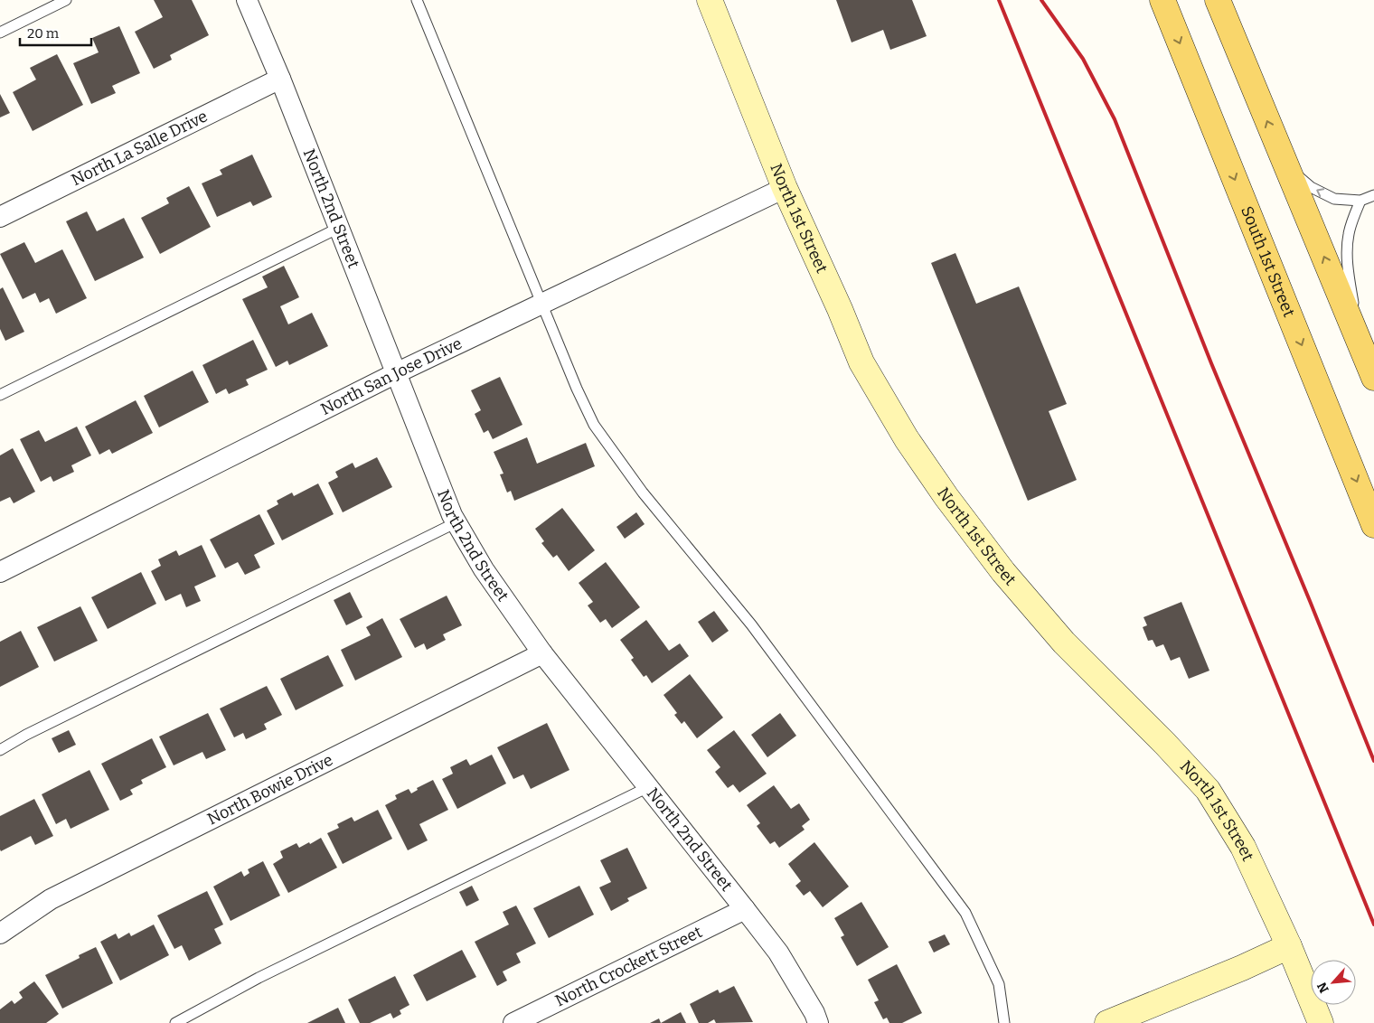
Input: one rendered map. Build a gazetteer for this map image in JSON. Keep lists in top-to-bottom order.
{
  "streets": {
    "main road": ["North 1st Street", "South 1st Street"],
    "street": [
      "North La Salle Drive",
      "North 2nd Street",
      "North San Jose Drive",
      "North Bowie Drive",
      "North Crockett Street"
    ]
  },
  "crossings": [
    ["North La Salle Drive", "North 2nd Street"],
    ["North 2nd Street", "North San Jose Drive"],
    ["North 2nd Street", "North Bowie Drive"],
    ["North 2nd Street", "North Crockett Street"],
    ["North 1st Street", "North San Jose Drive"]
  ],
  "scale_bar": "20 m",
  "north": "bottom left"
}
